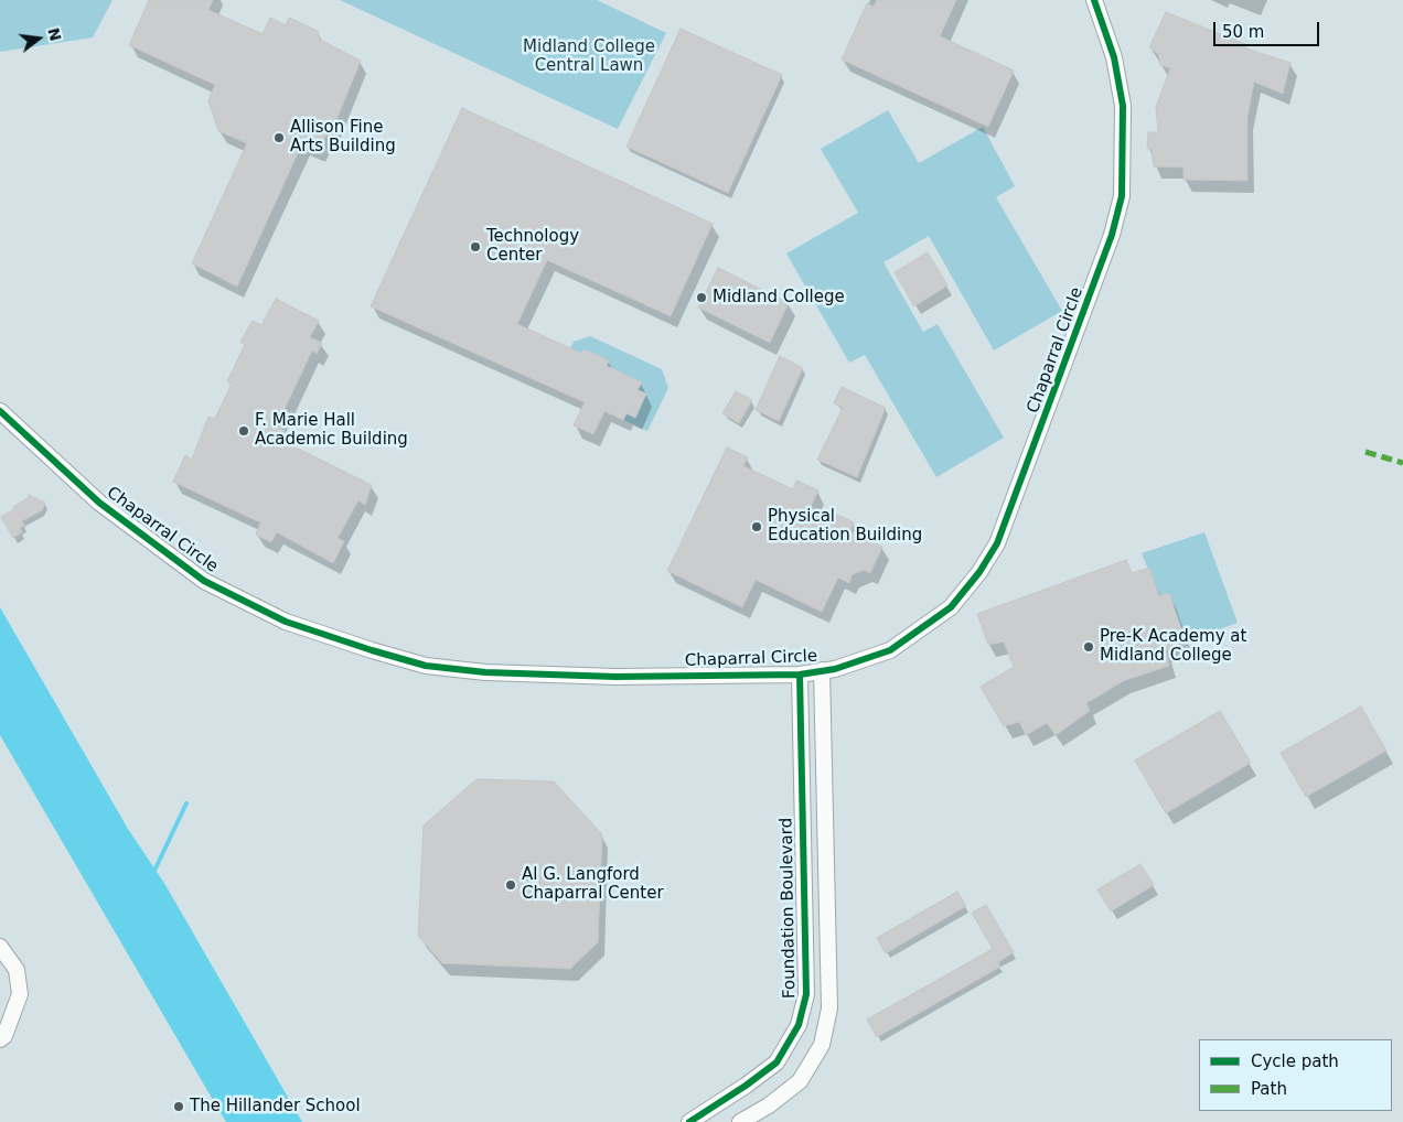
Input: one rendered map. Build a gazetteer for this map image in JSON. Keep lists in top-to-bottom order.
{
  "streets": {
    "street": ["Chaparral Circle", "Foundation Boulevard"]
  },
  "crossings": [
    ["Chaparral Circle", "Foundation Boulevard"]
  ],
  "parks": ["Midland College Central Lawn"],
  "places": [
    "Allison Fine Arts Building",
    "Technology Center",
    "Midland College",
    "F. Marie Hall Academic Building",
    "Physical Education Building",
    "Pre-K Academy at Midland College",
    "Al G. Langford Chaparral Center",
    "The Hillander School"
  ],
  "legend": ["Cycle path", "Path"],
  "scale_bar": "50 m",
  "north": "right"
}
